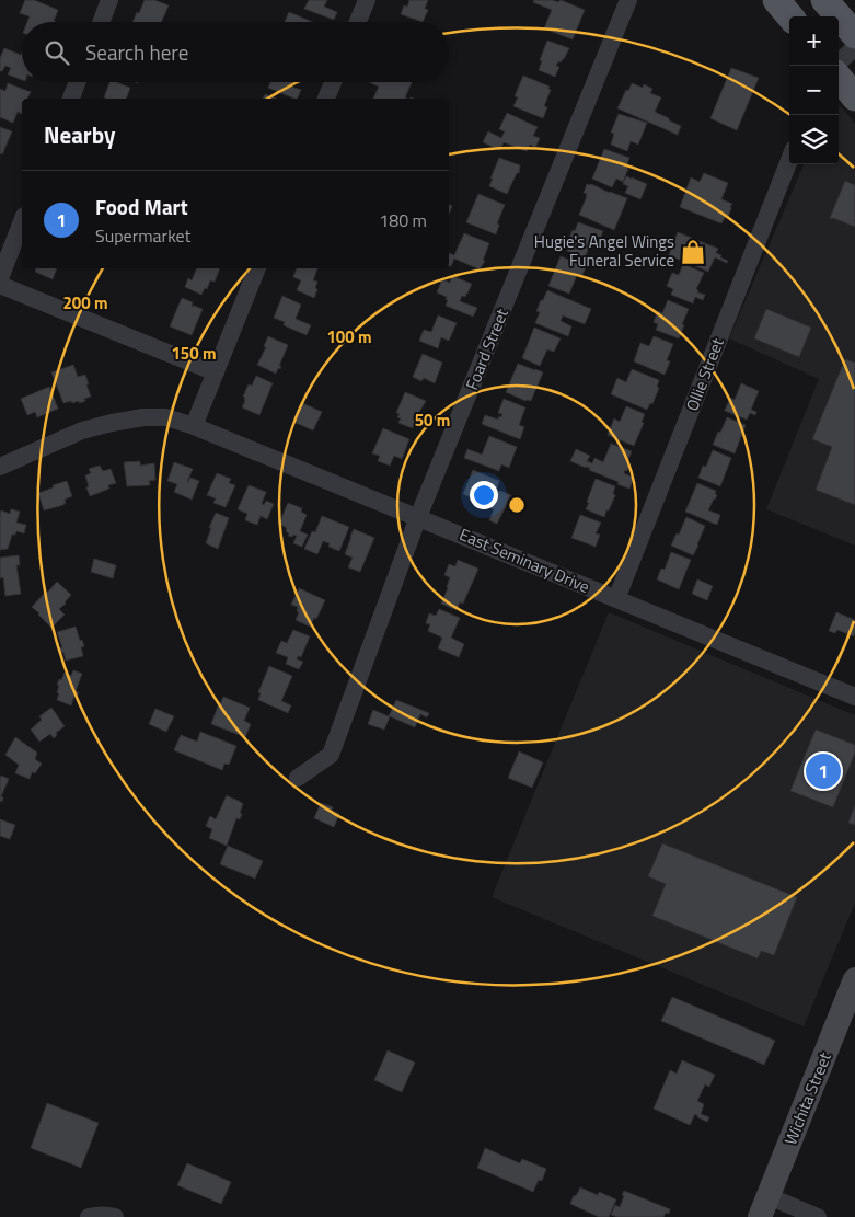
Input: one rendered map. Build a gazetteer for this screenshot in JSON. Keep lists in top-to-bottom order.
{
  "streets": {
    "main road": ["Wichita Street"],
    "street": ["Foard Street", "Ollie Street", "East Seminary Drive"]
  },
  "crossings": [
    ["Foard Street", "East Seminary Drive"],
    ["Ollie Street", "East Seminary Drive"]
  ],
  "places": {
    "shop": ["Hugie's Angel Wings Funeral Service"]
  },
  "page": {
    "map_buttons": ["+", "−"],
    "search": "Search here",
    "heading": "Nearby",
    "list": [
      {
        "mark": "1",
        "name": "Food Mart",
        "note": "Supermarket",
        "value": "180 m"
      }
    ],
    "pins": "1"
  },
  "rings": [
    "200 m",
    "100 m",
    "150 m",
    "50 m"
  ]
}
